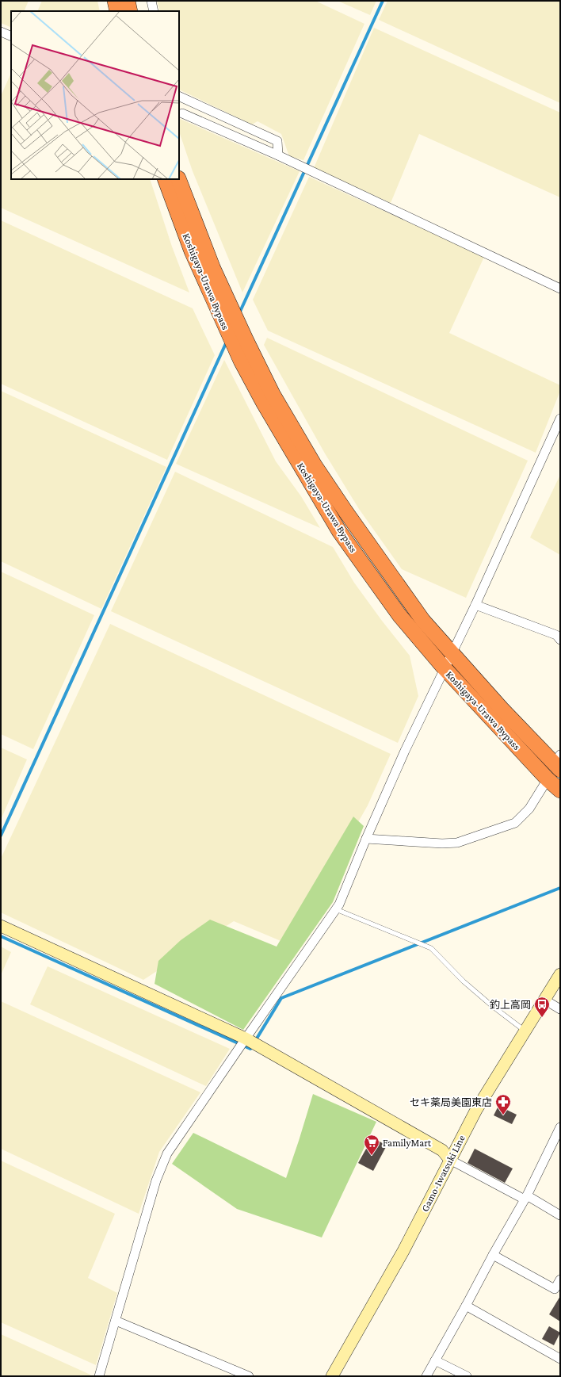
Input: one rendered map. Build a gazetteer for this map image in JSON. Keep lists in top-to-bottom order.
{
  "streets": {
    "highway": ["Koshigaya-Urawa Bypass"],
    "street": ["Gamo-Iwatsuki Line"]
  },
  "places": {
    "bus stop": ["釣上高岡"],
    "pharmacy": ["セキ薬局美園東店"],
    "supermarket": ["FamilyMart"]
  }
}
